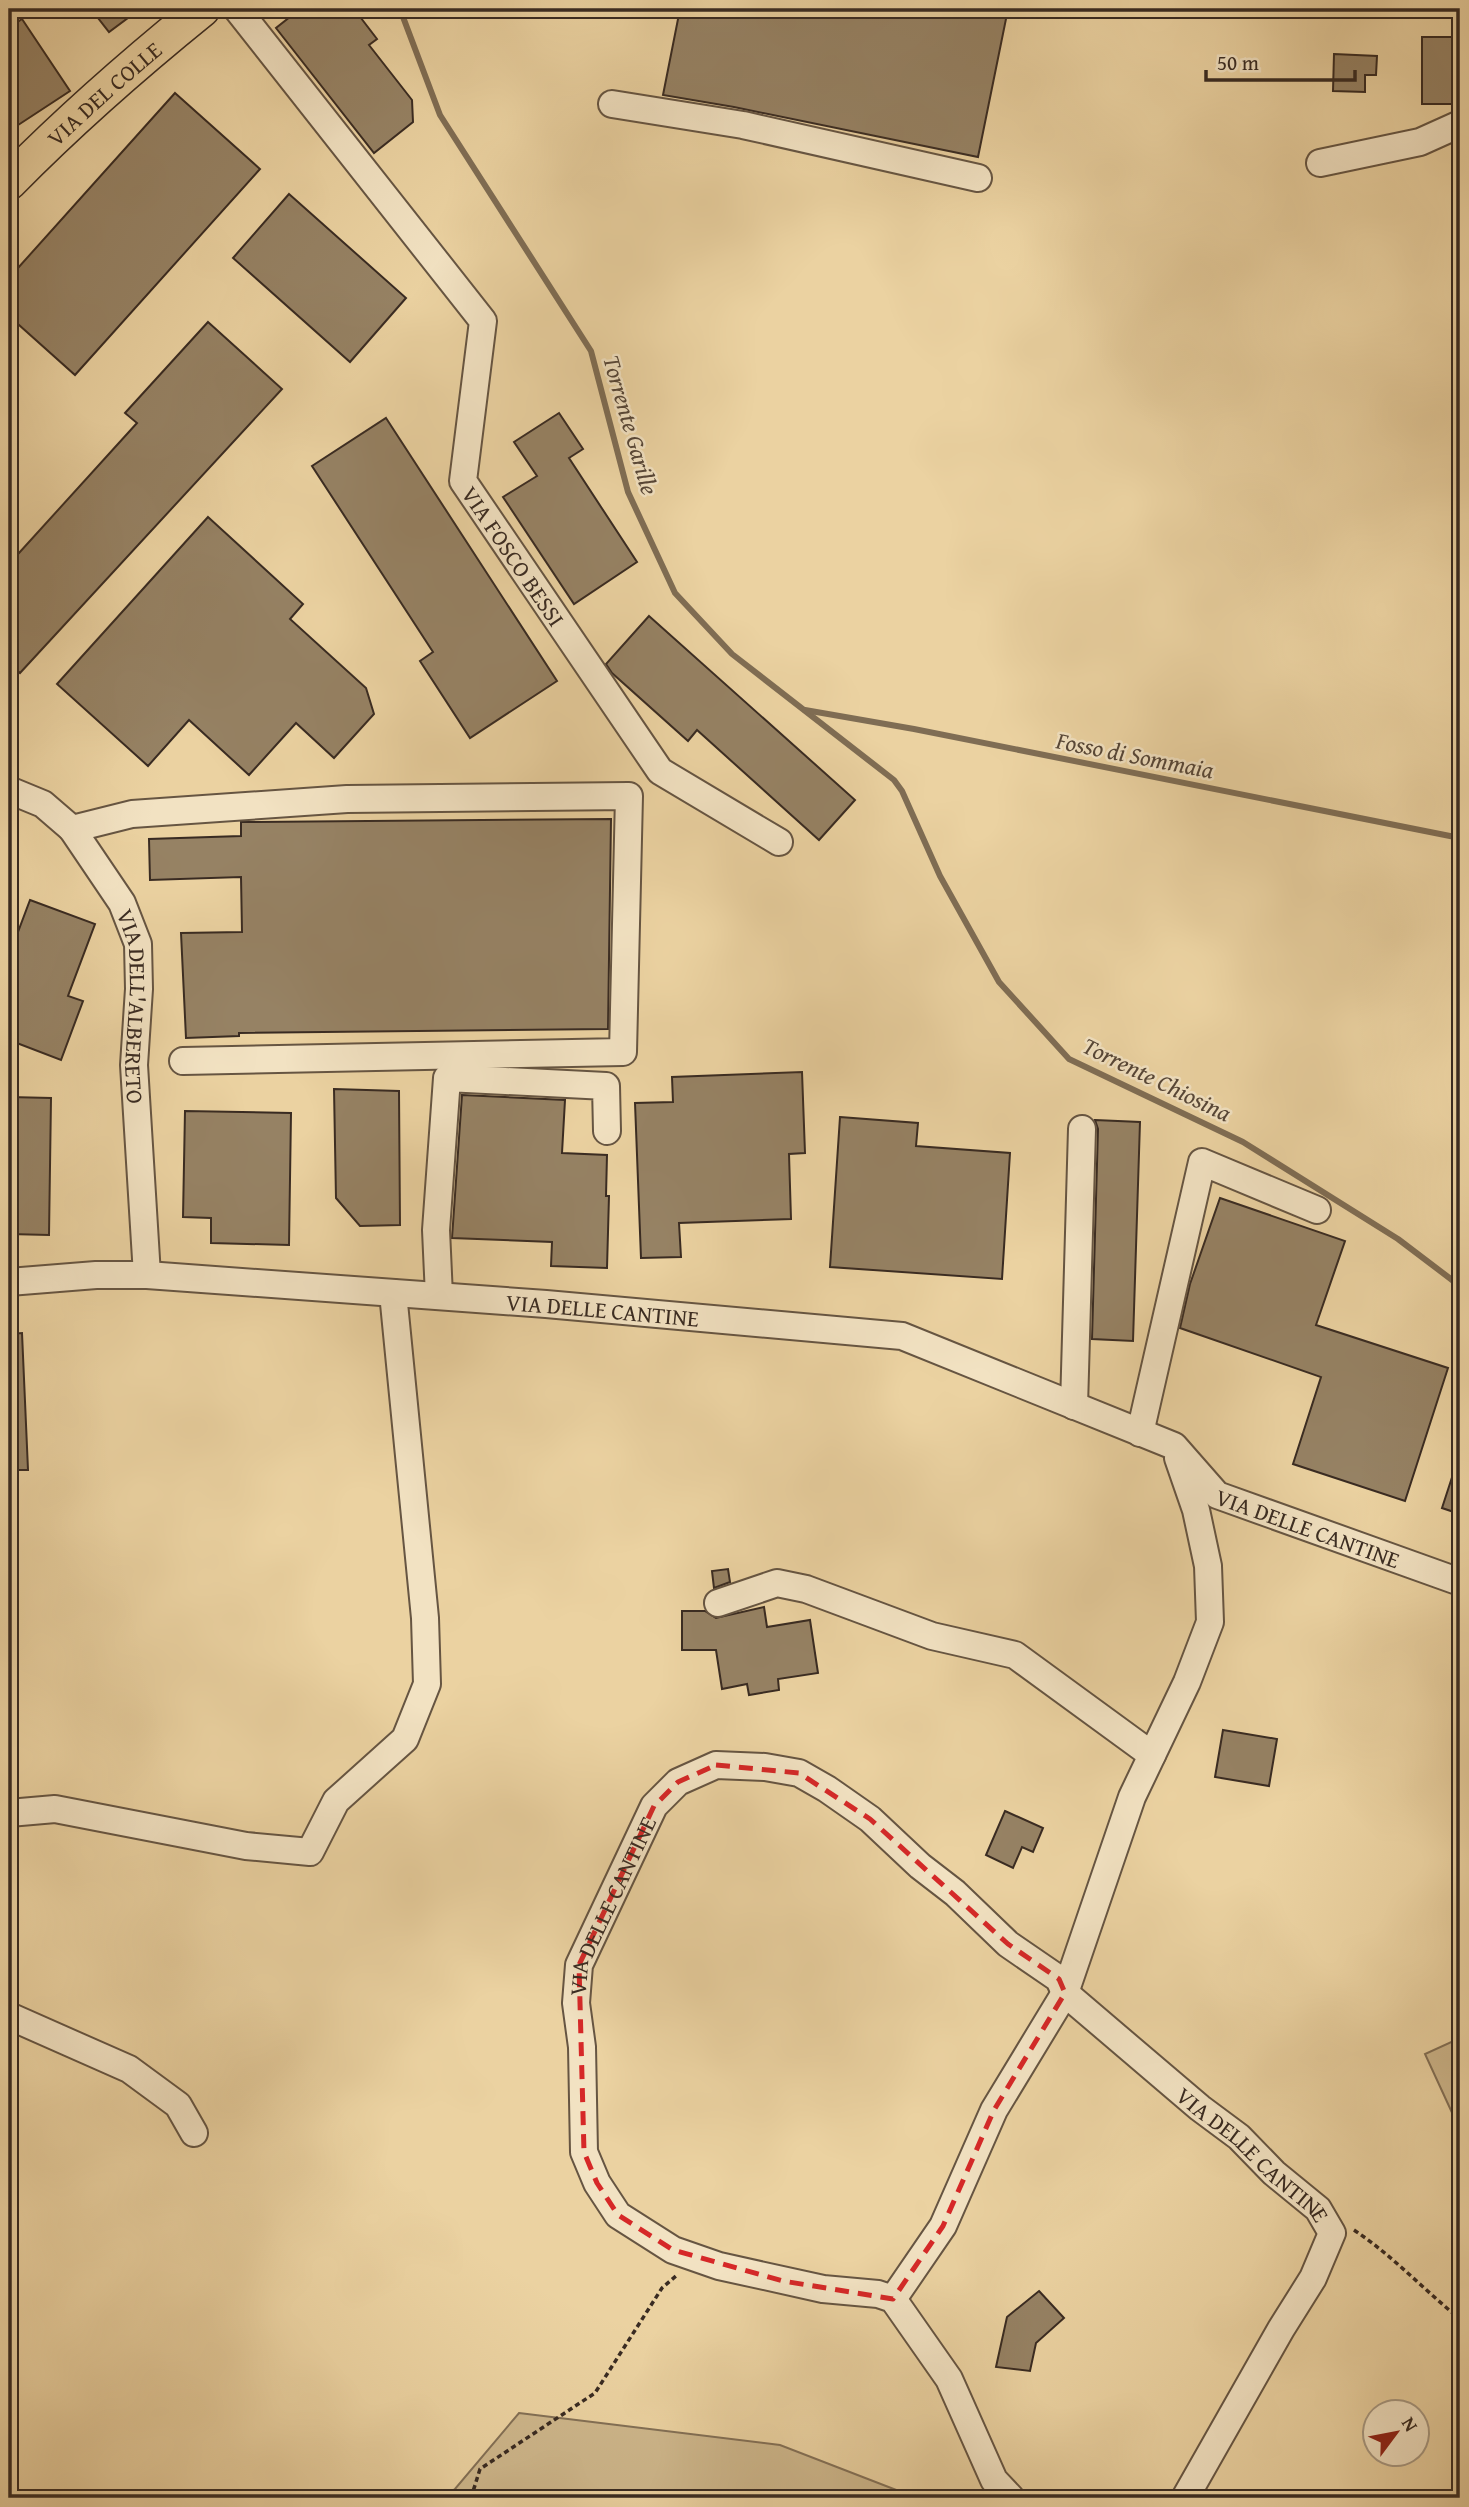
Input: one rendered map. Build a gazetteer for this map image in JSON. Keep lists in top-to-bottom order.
{
  "streets": {
    "main road": ["VIA DEL COLLE"],
    "street": ["VIA FOSCO BESSI", "VIA DELL'ALBERETO", "VIA DELLE CANTINE"]
  },
  "crossings": [
    ["VIA DELL'ALBERETO", "VIA DELLE CANTINE"]
  ],
  "water": ["Torrente Garille", "Fosso di Sommaia", "Torrente Chiosina"],
  "scale_bar": "50 m",
  "north": "top right"
}
